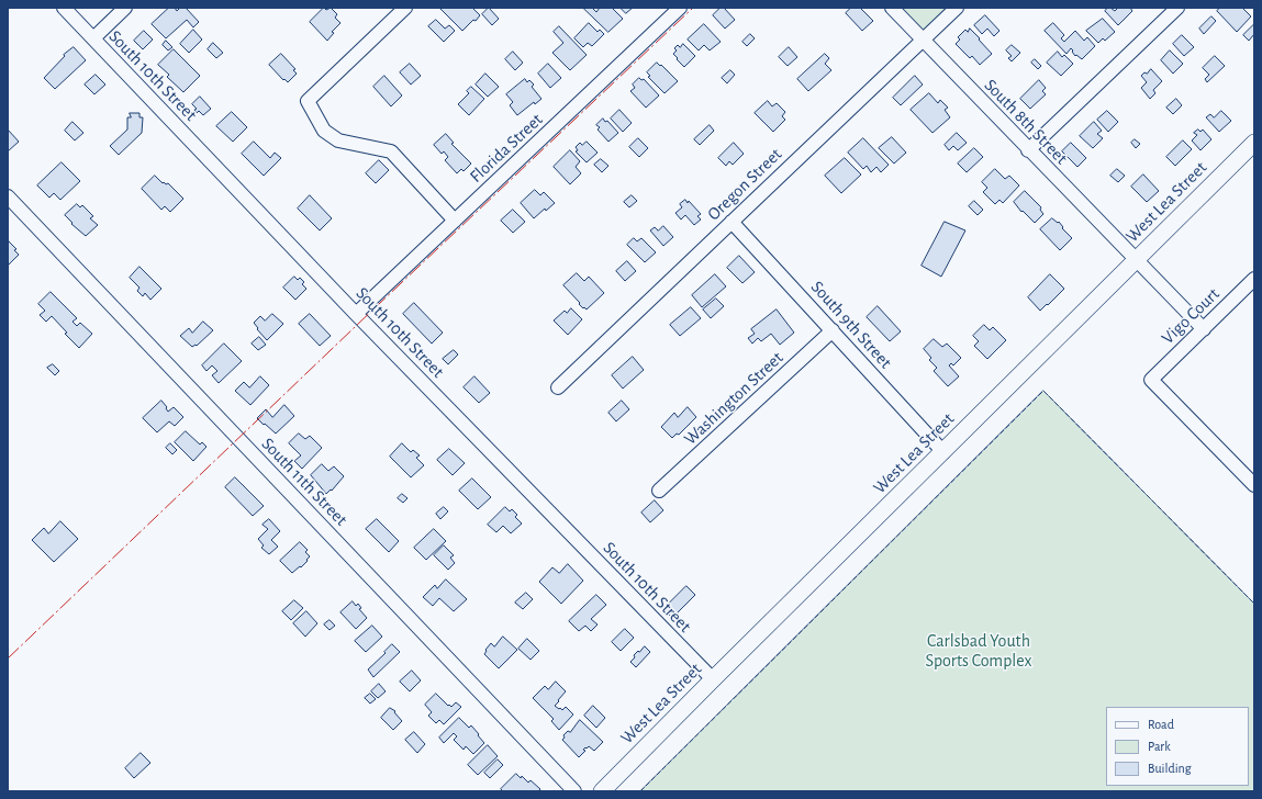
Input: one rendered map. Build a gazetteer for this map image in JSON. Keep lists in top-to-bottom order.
{
  "streets": {
    "main road": ["West Lea Street"],
    "street": [
      "South 10th Street",
      "South 8th Street",
      "Florida Street",
      "Oregon Street",
      "Vigo Court",
      "South 9th Street",
      "Washington Street",
      "South 11th Street"
    ]
  },
  "crossings": [
    ["South 10th Street", "Florida Street"],
    ["South 10th Street", "West Lea Street"],
    ["South 8th Street", "Oregon Street"],
    ["South 8th Street", "West Lea Street"],
    ["South 8th Street", "Vigo Court"],
    ["Oregon Street", "South 9th Street"],
    ["West Lea Street", "South 9th Street"],
    ["South 9th Street", "Washington Street"]
  ],
  "parks": ["Carlsbad Youth Sports Complex"],
  "legend": ["Road", "Park", "Building"]
}
